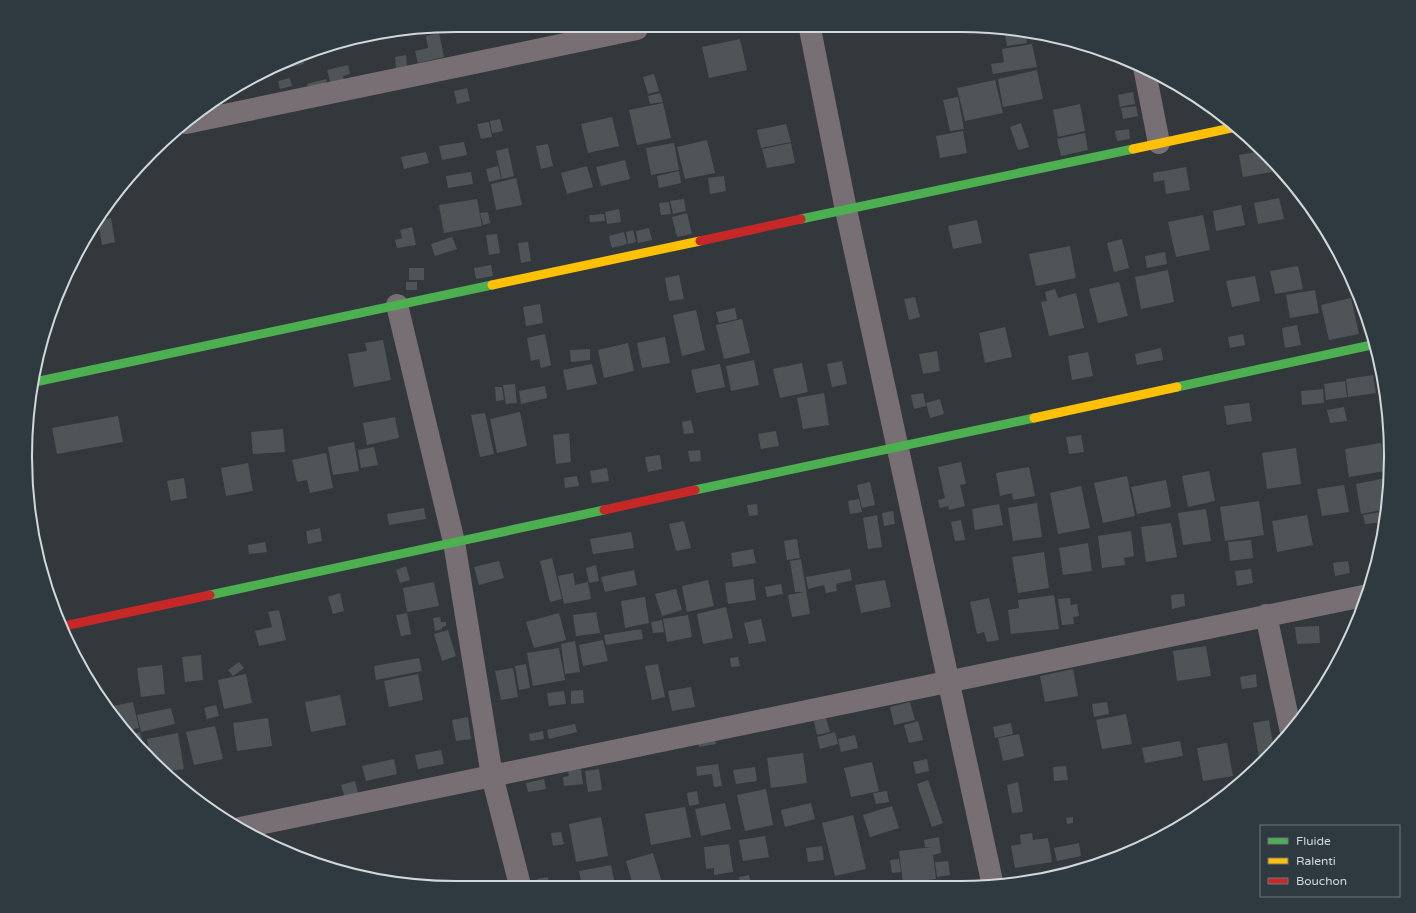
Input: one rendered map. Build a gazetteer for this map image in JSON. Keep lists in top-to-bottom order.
{
  "legend": ["Fluide", "Ralenti", "Bouchon"]
}
